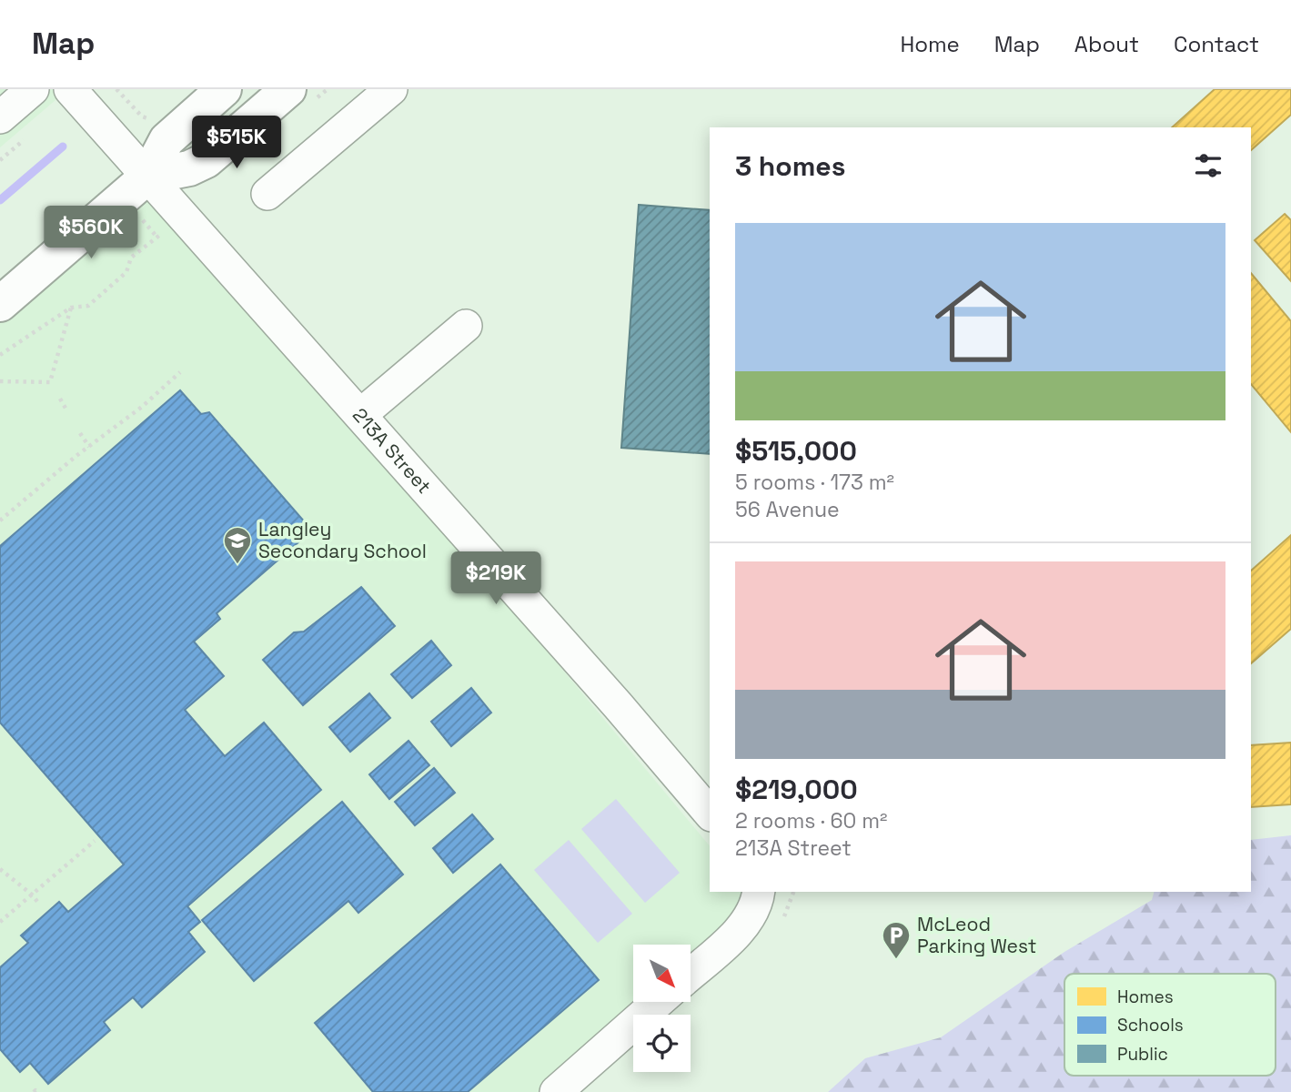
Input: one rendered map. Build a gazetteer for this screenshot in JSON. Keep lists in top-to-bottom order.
{
  "streets": {
    "street": ["213A Street"]
  },
  "places": {
    "school or university": ["Langley Secondary School"],
    "parking": ["McLeod Parking West"]
  },
  "legend": ["Homes", "Schools", "Public"],
  "north": "bottom right",
  "page": {
    "header": "Map",
    "nav": [
      "Home",
      "Map",
      "About",
      "Contact"
    ],
    "price": ["$515K", "$560K", "$219K"],
    "heading": "3 homes",
    "list": [
      {
        "name": "$515,000",
        "note": "5 rooms · 173 m² · 56 Avenue"
      },
      {
        "name": "$219,000",
        "note": "2 rooms · 60 m² · 213A Street"
      }
    ]
  }
}
